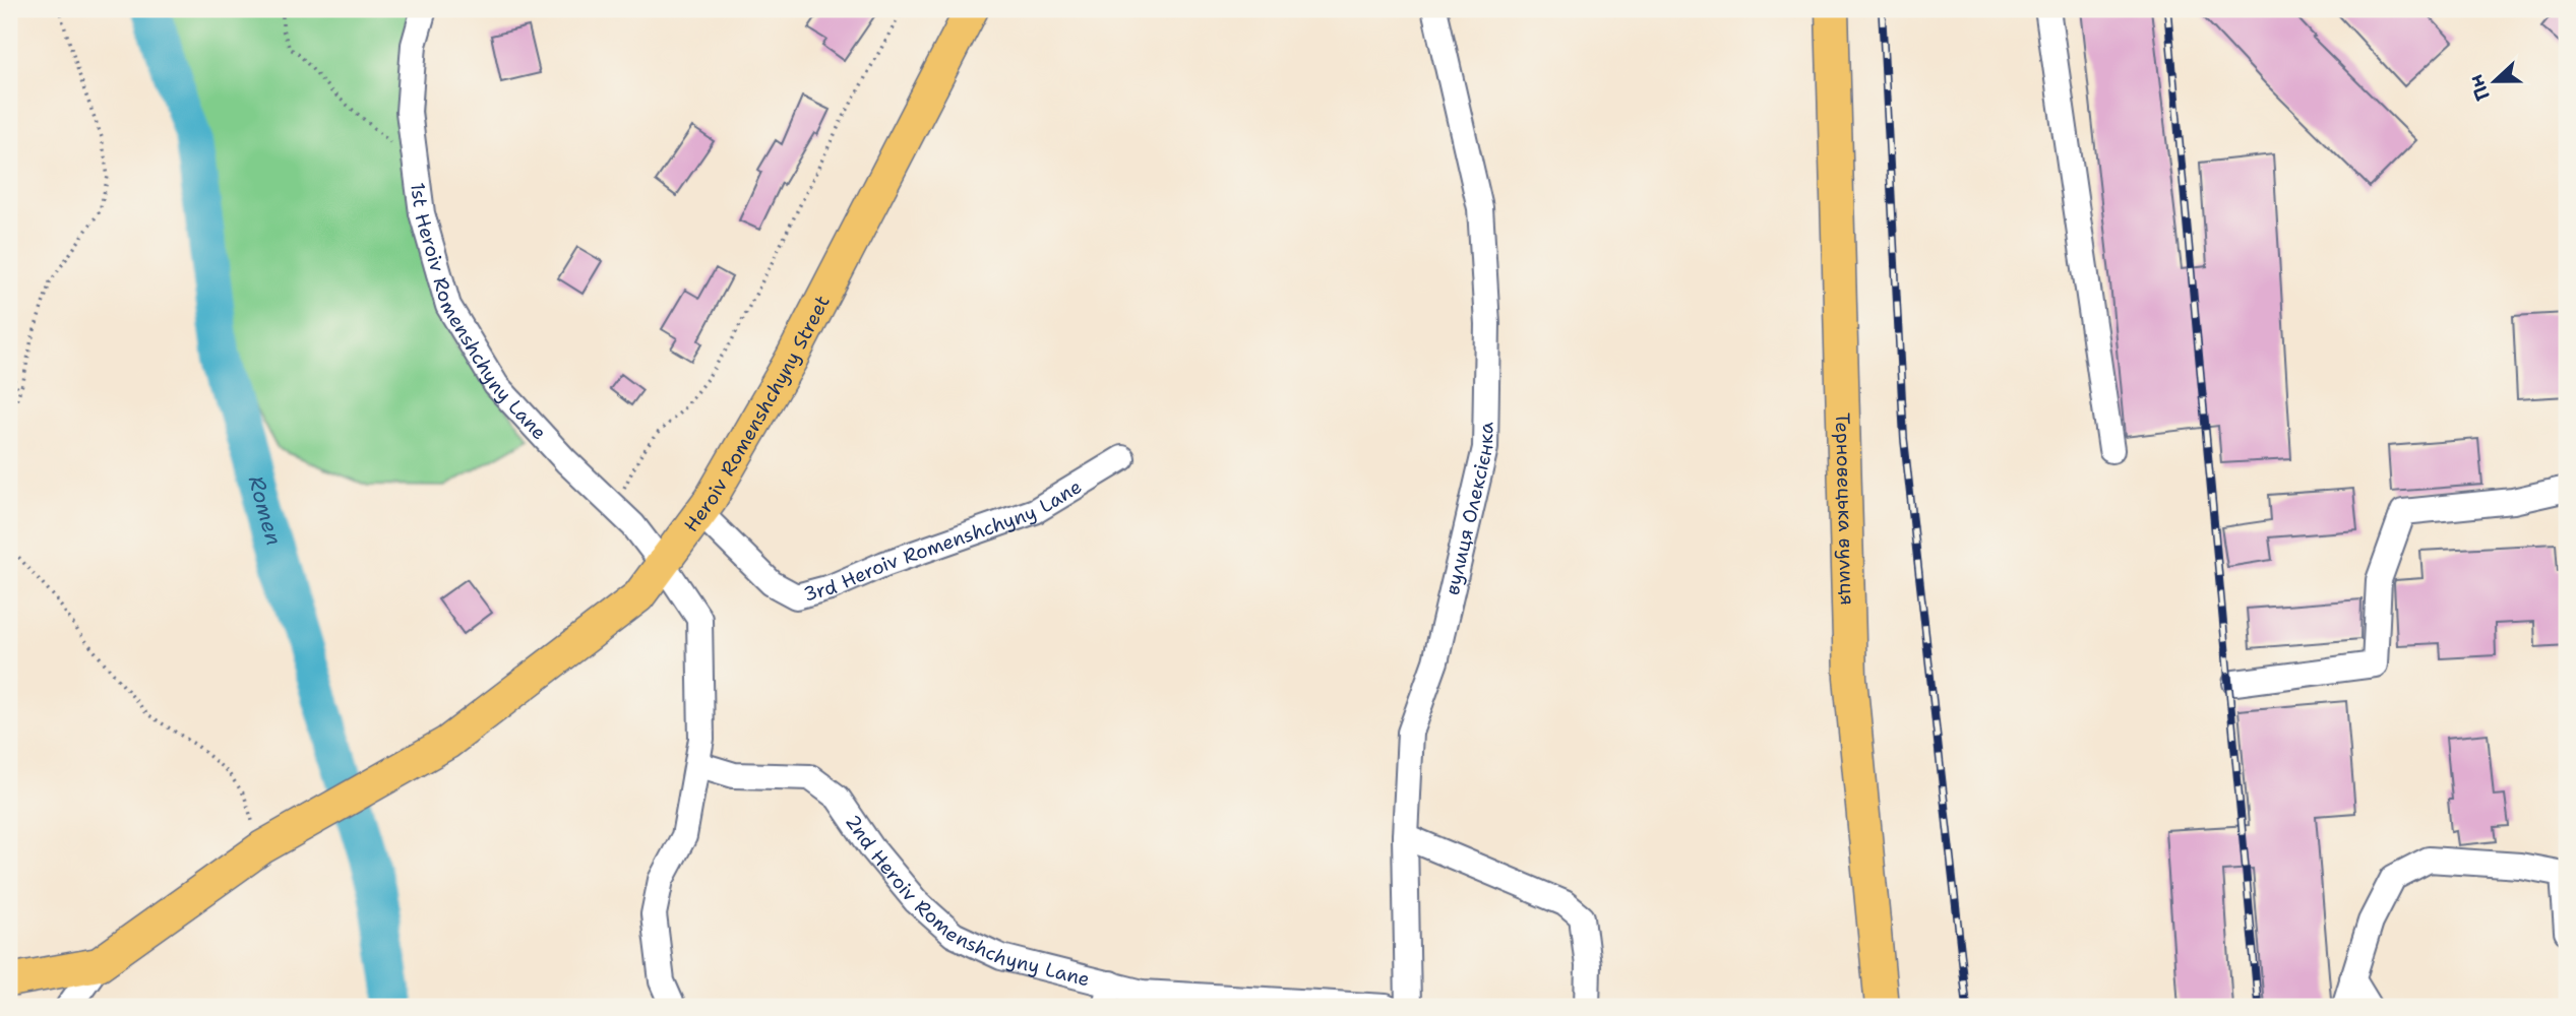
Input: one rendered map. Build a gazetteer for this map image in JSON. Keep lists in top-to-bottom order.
{
  "streets": {
    "main road": ["Heroiv Romenshchyny Street", "Терновецька вулиця"],
    "street": [
      "1st Heroiv Romenshchyny Lane",
      "вулиця Олексієнка",
      "3rd Heroiv Romenshchyny Lane",
      "2nd Heroiv Romenshchyny Lane"
    ]
  },
  "crossings": [
    ["1st Heroiv Romenshchyny Lane", "Heroiv Romenshchyny Street"],
    ["1st Heroiv Romenshchyny Lane", "2nd Heroiv Romenshchyny Lane"],
    ["Heroiv Romenshchyny Street", "3rd Heroiv Romenshchyny Lane"]
  ],
  "water": ["Romen"],
  "north": "left"
}
